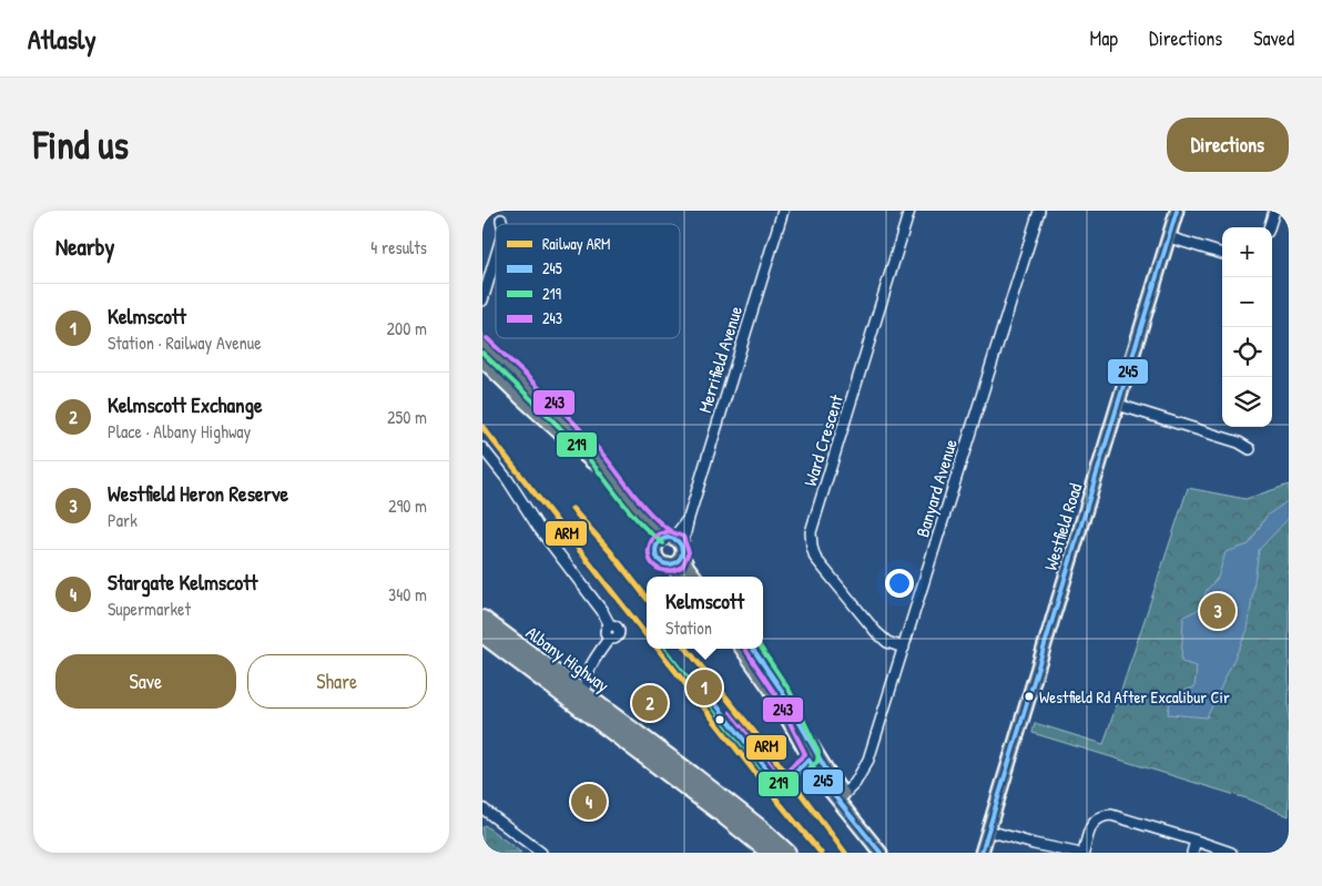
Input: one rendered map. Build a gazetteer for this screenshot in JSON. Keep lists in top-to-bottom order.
{
  "streets": {
    "highway": ["Albany Highway"],
    "main road": ["Westfield Road"],
    "street": ["Merrifield Avenue", "Ward Crescent", "Banyard Avenue"]
  },
  "crossings": [
    ["Ward Crescent", "Banyard Avenue"]
  ],
  "places": ["Westfield Rd After Excalibur Cir"],
  "lines": [
    "transit line 245",
    "transit line 243",
    "transit line 219",
    "rail line ARM"
  ],
  "legend": [
    "Railway ARM",
    "245",
    "219",
    "243"
  ],
  "page": {
    "header": "Atlasly",
    "nav": ["Map", "Directions", "Saved"],
    "buttons": [
      "Directions",
      ["Save", "Share"]
    ],
    "title": "Find us",
    "heading": ["Nearby", "4 results"],
    "map_buttons": ["+", "−"],
    "list": [
      {
        "mark": "1",
        "name": "Kelmscott",
        "note": "Station · Railway Avenue",
        "value": "200 m"
      },
      {
        "mark": "2",
        "name": "Kelmscott Exchange",
        "note": "Place · Albany Highway",
        "value": "250 m"
      },
      {
        "mark": "3",
        "name": "Westfield Heron Reserve",
        "note": "Park",
        "value": "290 m"
      },
      {
        "mark": "4",
        "name": "Stargate Kelmscott",
        "note": "Supermarket",
        "value": "340 m"
      }
    ],
    "popup": ["Kelmscott", "Station"],
    "pins": [
      "3",
      "1",
      "2",
      "4"
    ]
  }
}
